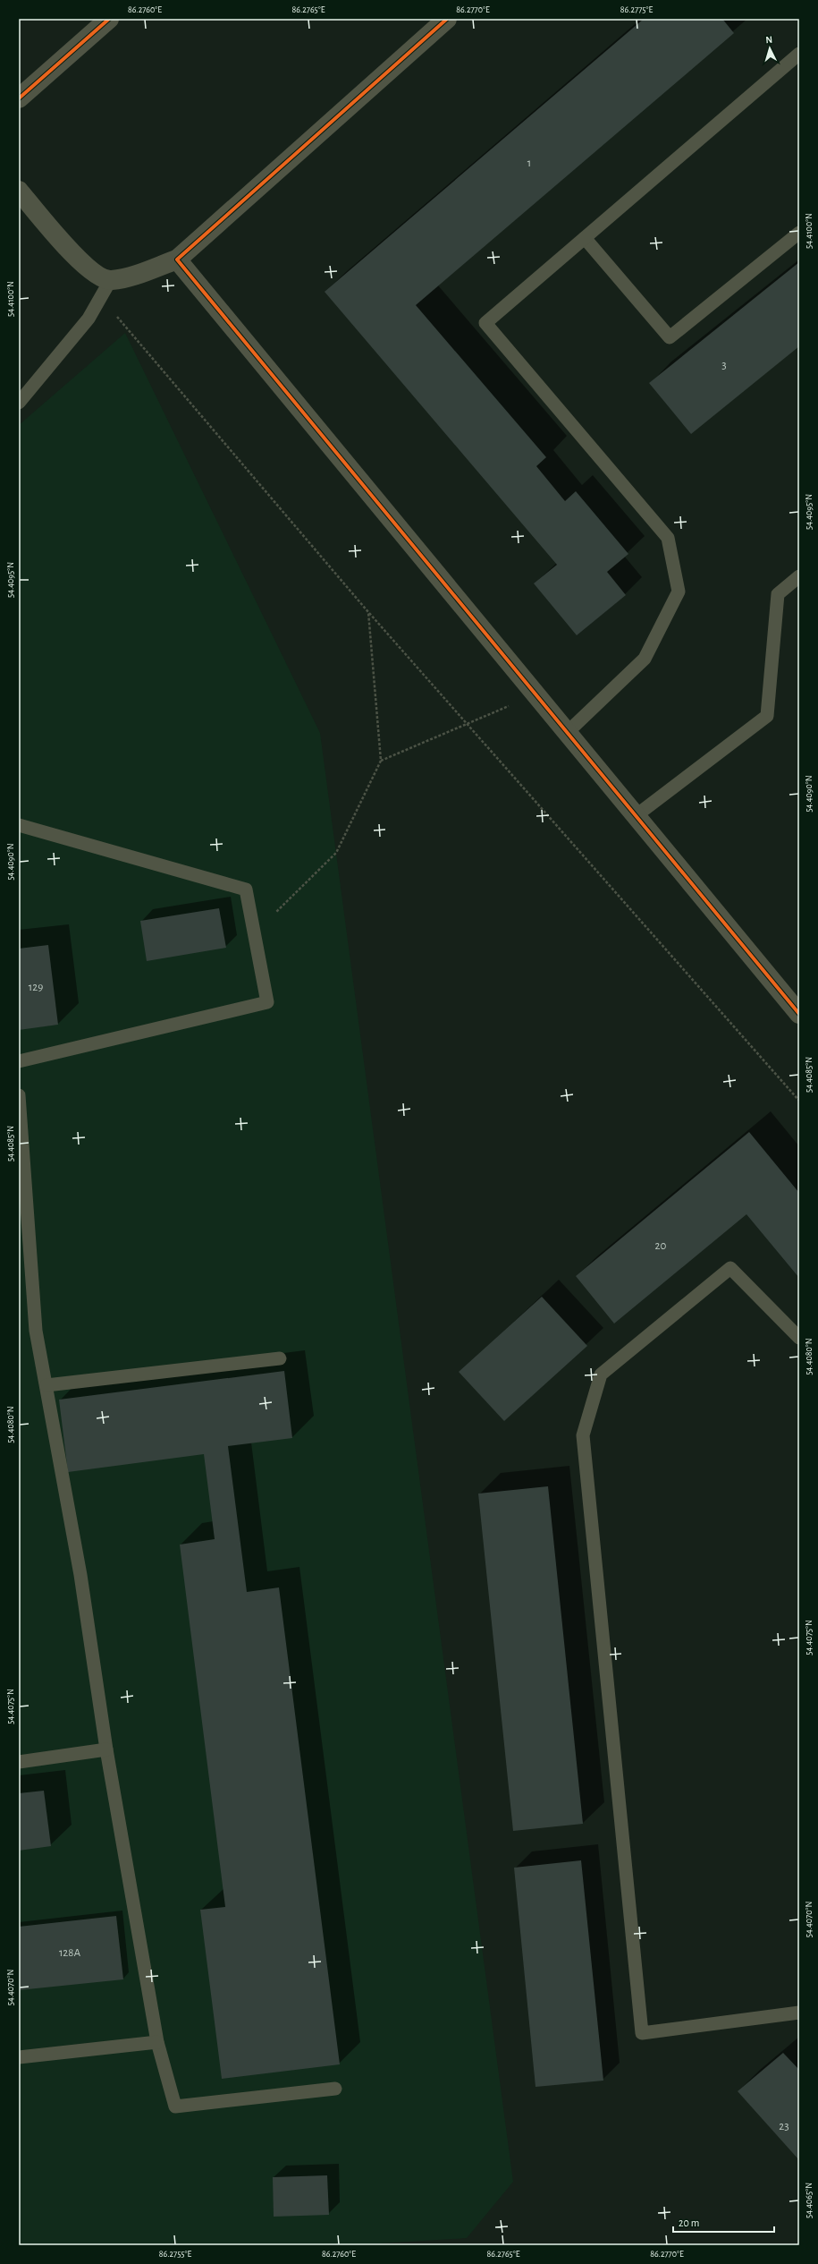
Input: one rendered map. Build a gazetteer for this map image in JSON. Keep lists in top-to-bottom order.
{
  "house_numbers": [
    "1",
    "3",
    "129",
    "20",
    "128А",
    "23"
  ],
  "scale_bar": "20 m",
  "north": "top",
  "coordinates": [
    "86.2760°E",
    "86.2765°E",
    "86.2770°E",
    "86.2775°E",
    "54.4100°N",
    "54.4095°N",
    "54.4090°N",
    "54.4085°N",
    "54.4080°N",
    "54.4075°N",
    "54.4070°N",
    "54.4065°N",
    "86.2755°E"
  ]
}
